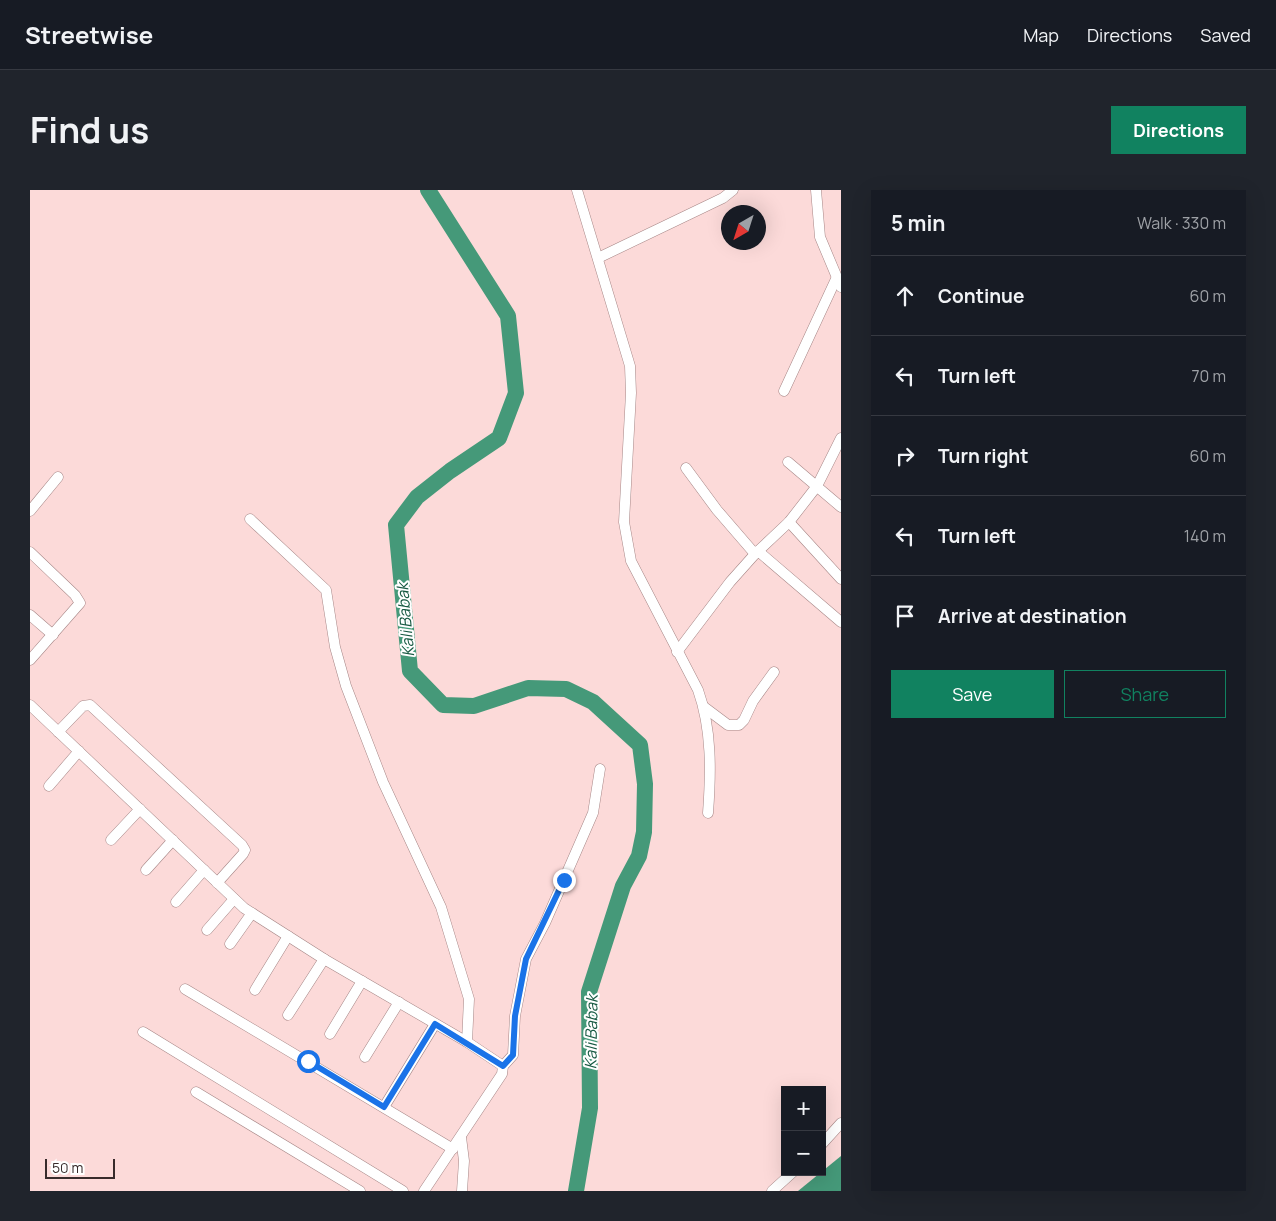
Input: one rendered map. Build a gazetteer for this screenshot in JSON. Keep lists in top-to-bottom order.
{
  "water": ["Kali Babak"],
  "scale_bar": "50 m",
  "north": "bottom left",
  "page": {
    "header": "Streetwise",
    "nav": ["Map", "Directions", "Saved"],
    "title": "Find us",
    "buttons": [
      "Directions",
      ["Save", "Share"]
    ],
    "heading": ["5 min", "Walk · 330 m"],
    "list": [
      ["Continue", "60 m"],
      ["Turn left", "70 m"],
      ["Turn right", "60 m"],
      ["Turn left", "140 m"],
      "Arrive at destination"
    ],
    "map_buttons": ["+", "−"],
    "scale": "50 m"
  }
}
